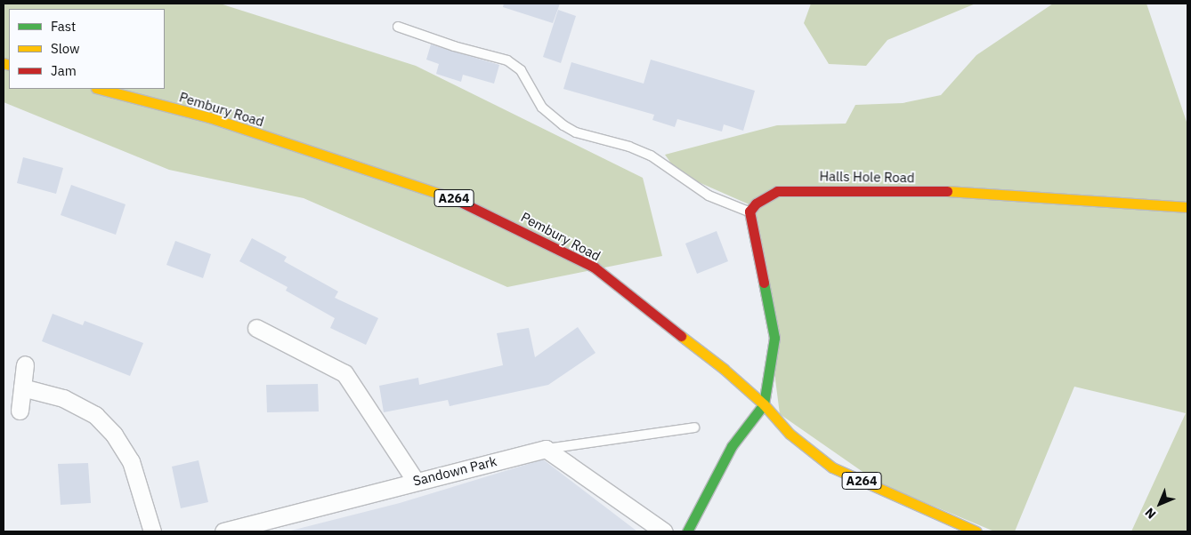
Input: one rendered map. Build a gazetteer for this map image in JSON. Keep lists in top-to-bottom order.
{
  "streets": {
    "main road": ["Pembury Road", "Halls Hole Road", "A264"],
    "street": ["Sandown Park"]
  },
  "legend": ["Fast", "Slow", "Jam"],
  "north": "bottom left"
}
